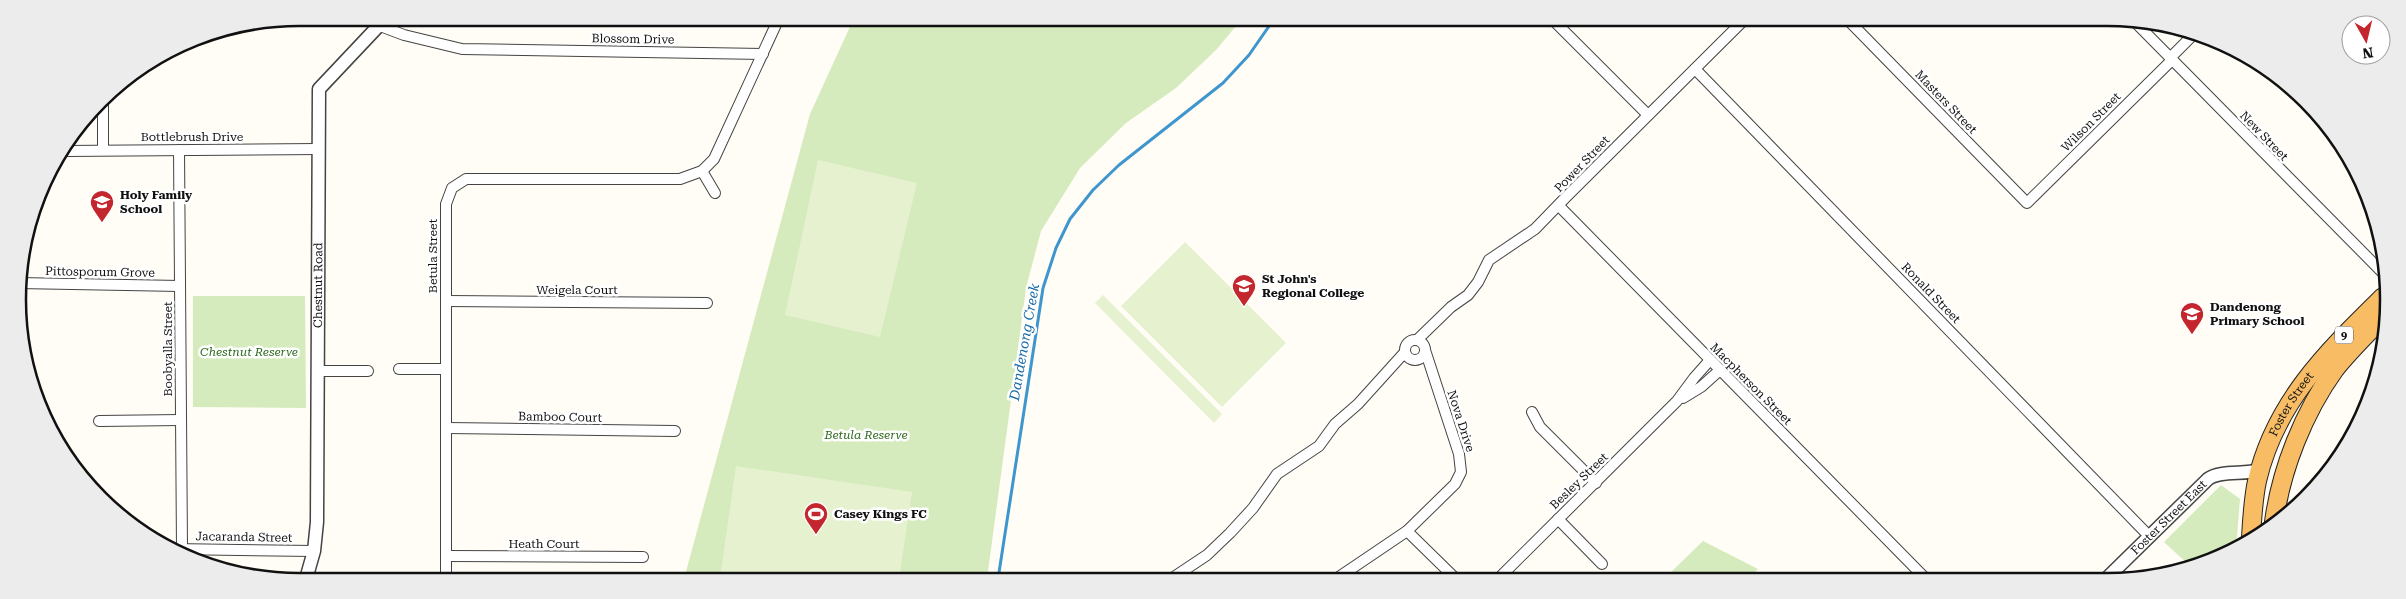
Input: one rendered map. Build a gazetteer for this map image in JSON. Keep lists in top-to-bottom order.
{
  "streets": {
    "highway": ["9", "Foster Street"],
    "street": [
      "Blossom Drive",
      "Masters Street",
      "Wilson Street",
      "New Street",
      "Bottlebrush Drive",
      "Power Street",
      "Betula Street",
      "Pittosporum Grove",
      "Chestnut Road",
      "Weigela Court",
      "Ronald Street",
      "Boobyalla Street",
      "Macpherson Street",
      "Bamboo Court",
      "Nova Drive",
      "Besley Street",
      "Foster Street East",
      "Jacaranda Street",
      "Heath Court"
    ]
  },
  "crossings": [
    ["Masters Street", "Wilson Street"],
    ["Wilson Street", "New Street"],
    ["Bottlebrush Drive", "Chestnut Road"],
    ["Bottlebrush Drive", "Boobyalla Street"],
    ["Power Street", "Ronald Street"],
    ["Power Street", "Macpherson Street"],
    ["Power Street", "Nova Drive"],
    ["Betula Street", "Weigela Court"],
    ["Betula Street", "Bamboo Court"],
    ["Betula Street", "Heath Court"],
    ["Pittosporum Grove", "Boobyalla Street"],
    ["Chestnut Road", "Jacaranda Street"],
    ["Ronald Street", "Foster Street East"],
    ["Macpherson Street", "Besley Street"],
    ["Foster Street", "Foster Street East"]
  ],
  "water": ["Dandenong Creek"],
  "parks": ["Chestnut Reserve", "Betula Reserve"],
  "places": {
    "school or university": ["Holy Family School", "St John's Regional College", "Dandenong Primary School"],
    "sports": ["Casey Kings FC"]
  },
  "north": "bottom"
}
